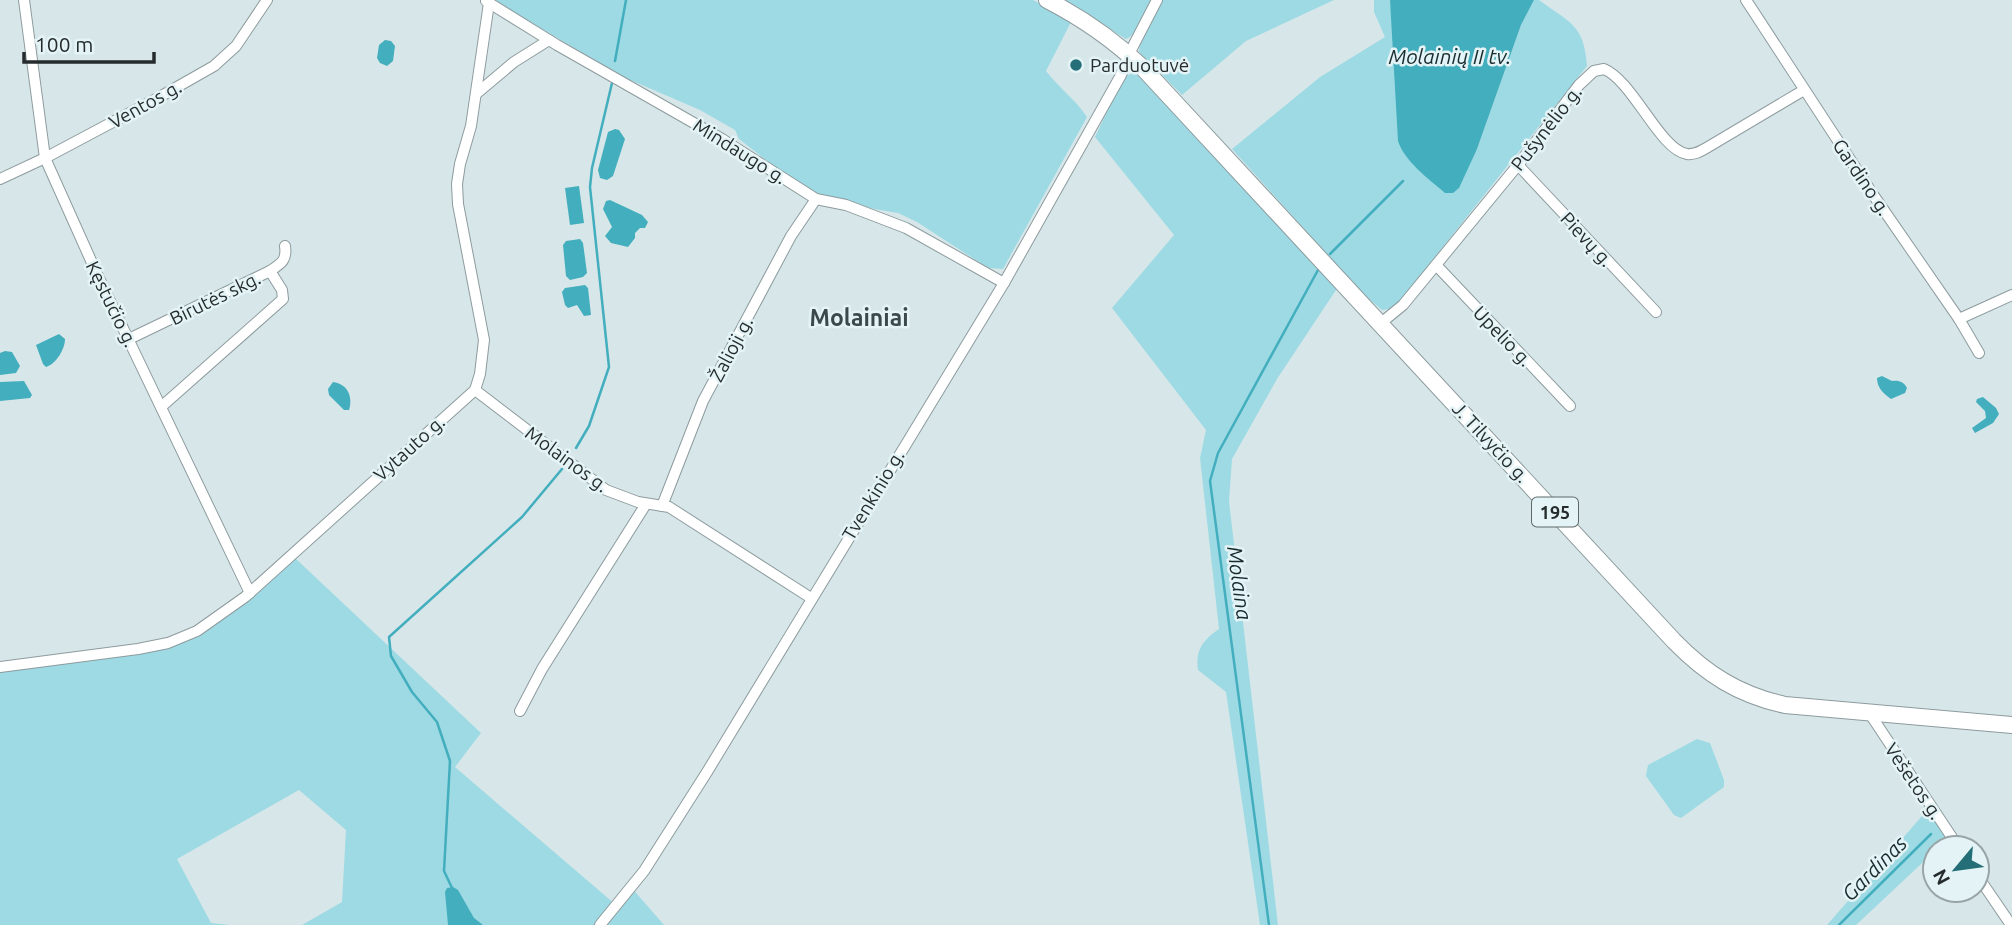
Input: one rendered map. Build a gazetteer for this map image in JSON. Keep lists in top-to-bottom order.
{
  "streets": {
    "main road": ["J. Tilvyčio g.", "195"],
    "street": [
      "Ventos g.",
      "Pušynėlio g.",
      "Mindaugo g.",
      "Gardino g.",
      "Pievų g.",
      "Birutės skg.",
      "Kęstučio g.",
      "Upelio g.",
      "Žalioji g.",
      "Vytauto g.",
      "Molainos g.",
      "Tvenkinio g.",
      "Vešetos g."
    ]
  },
  "crossings": [
    ["Ventos g.", "Kęstučio g."],
    ["Pušynėlio g.", "Gardino g."],
    ["Pušynėlio g.", "Pievų g."],
    ["Pušynėlio g.", "Upelio g."],
    ["Pušynėlio g.", "J. Tilvyčio g."],
    ["Mindaugo g.", "Žalioji g."],
    ["Mindaugo g.", "Tvenkinio g."],
    ["Birutės skg.", "Kęstučio g."],
    ["Kęstučio g.", "Vytauto g."],
    ["Žalioji g.", "Molainos g."],
    ["J. Tilvyčio g.", "Tvenkinio g."],
    ["J. Tilvyčio g.", "Vešetos g."],
    ["Vytauto g.", "Molainos g."],
    ["Molainos g.", "Tvenkinio g."]
  ],
  "districts": ["Molainiai"],
  "water": ["Molainių II tv.", "Molaina", "Gardinas"],
  "places": ["Parduotuvė"],
  "scale_bar": "100 m",
  "north": "bottom left"
}
